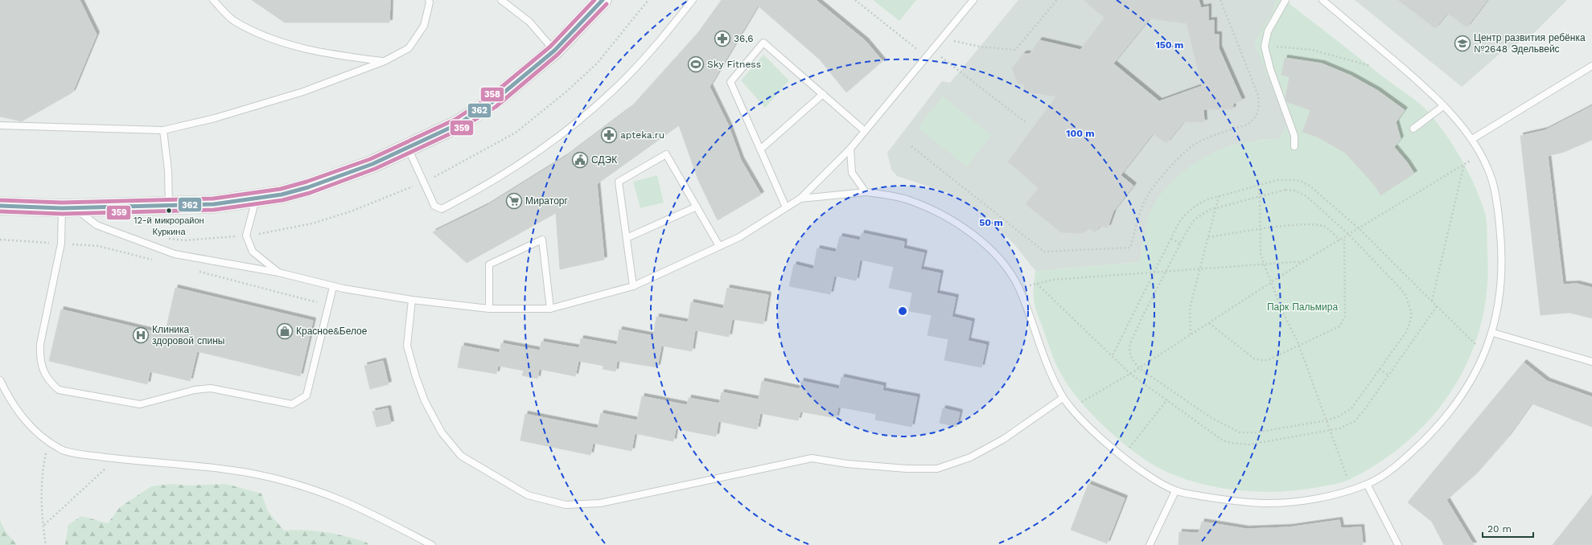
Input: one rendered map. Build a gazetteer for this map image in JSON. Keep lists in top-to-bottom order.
{
  "parks": ["Парк Пальмира"],
  "places": {
    "pharmacy": ["36,6", "apteka.ru"],
    "school or university": ["Центр развития ребёнка №2648 Эдельвейс"],
    "sports": ["Sky Fitness"],
    "public building": ["СДЭК"],
    "supermarket": ["Мираторг"],
    "other": ["12-й микрорайон Куркина"],
    "shop": ["Красное&Белое"],
    "hospital": ["Клиника здоровой спины"]
  },
  "lines": ["transit line 362", "transit line 358", "transit line 359"],
  "scale_bar": "20 m",
  "rings": ["150 m", "100 m", "50 m"]
}
